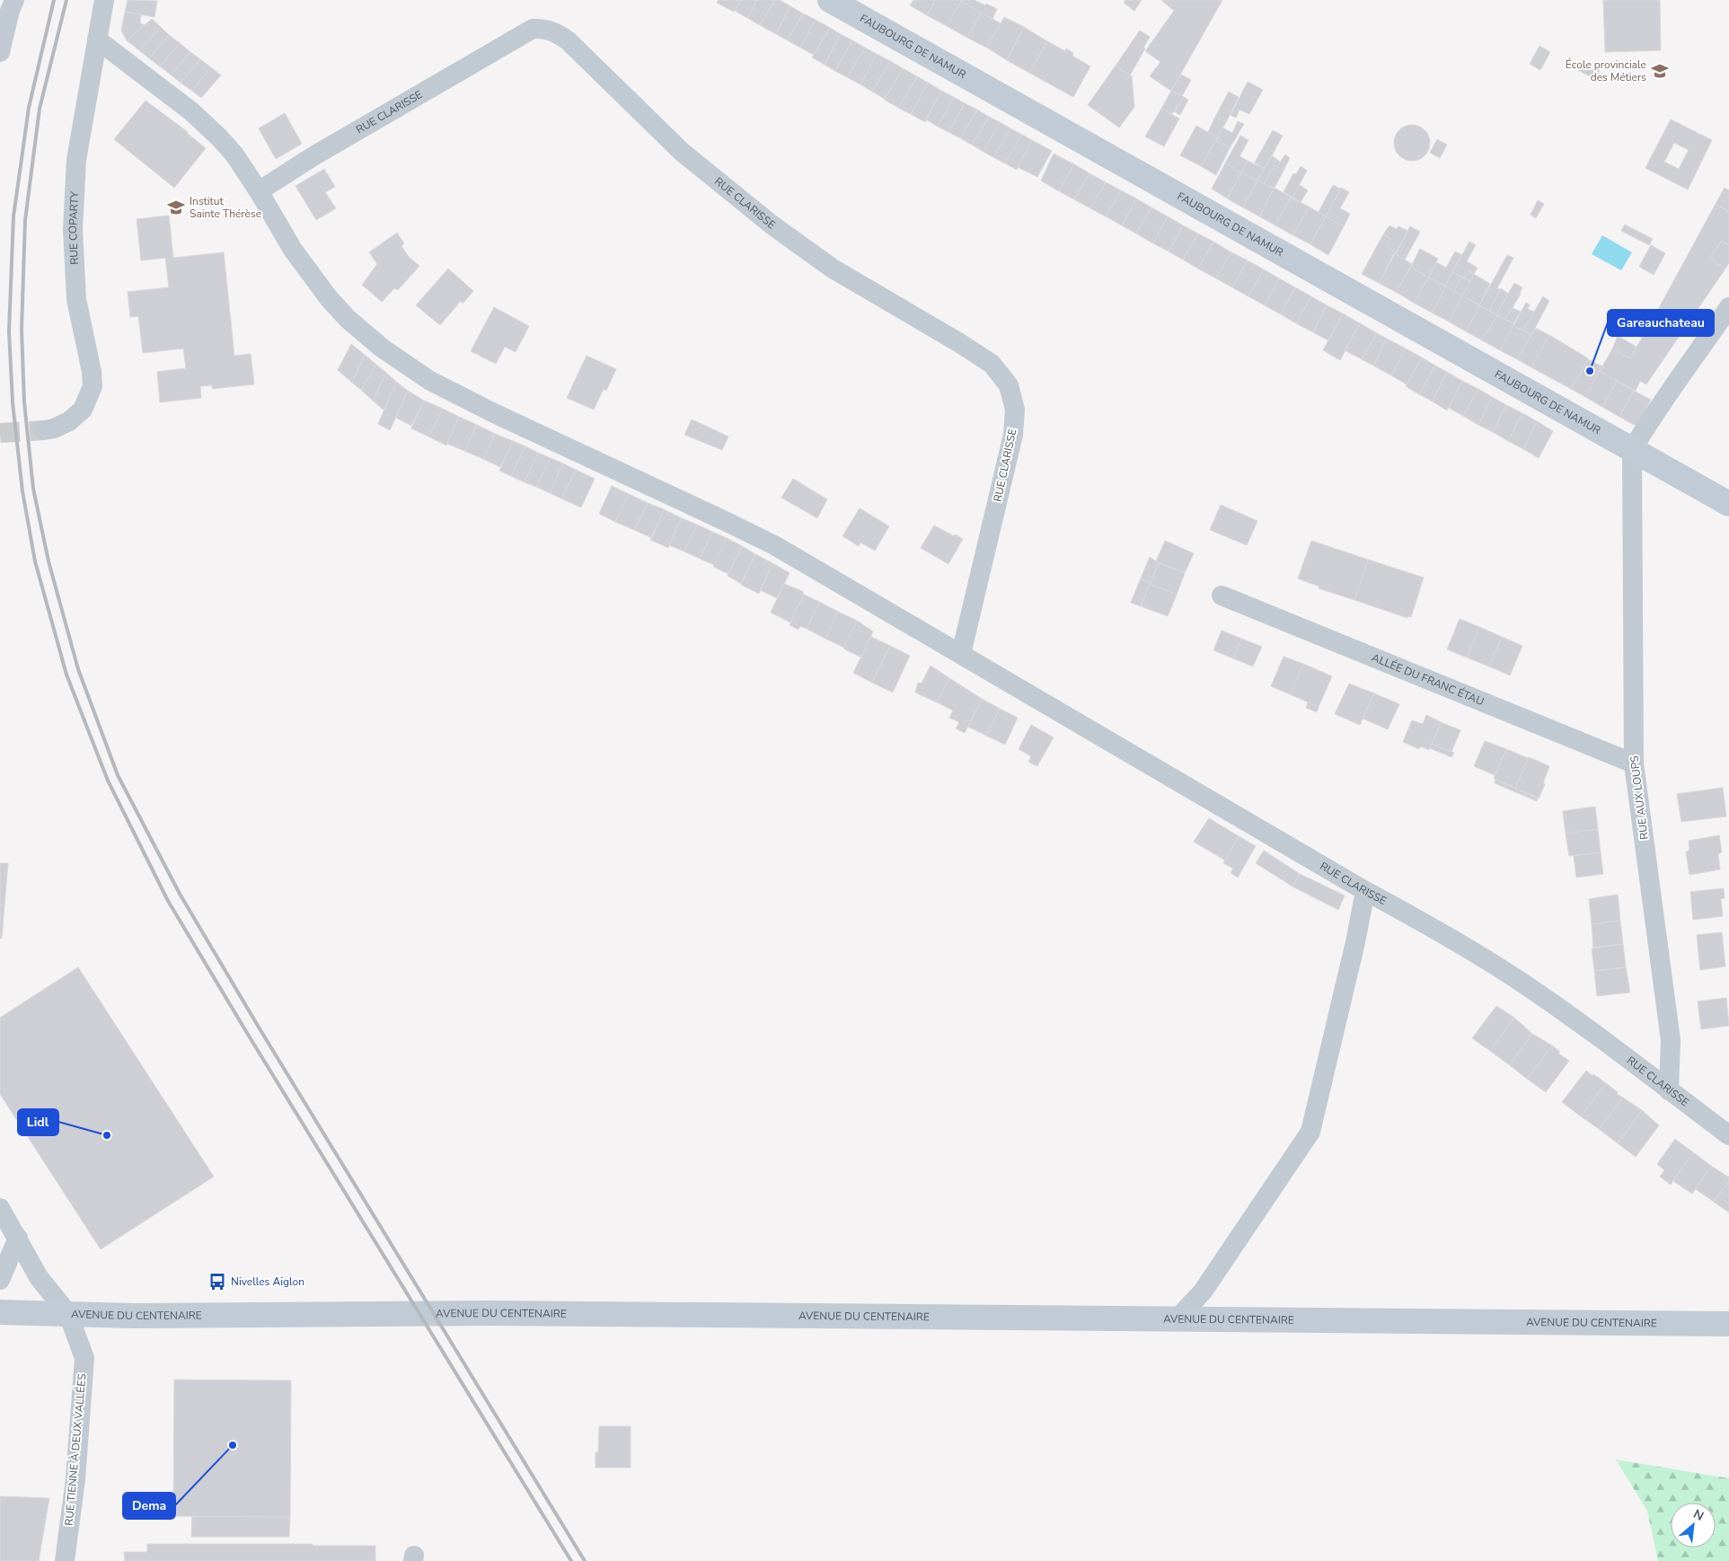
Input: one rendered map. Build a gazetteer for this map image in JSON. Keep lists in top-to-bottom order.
{
  "streets": {
    "main road": ["FAUBOURG DE NAMUR", "AVENUE DU CENTENAIRE"],
    "street": [
      "RUE CLARISSE",
      "RUE COPARTY",
      "ALLÉE DU FRANC ÉTAU",
      "RUE AUX LOUPS",
      "RUE TIENNE À DEUX VALLÉES"
    ]
  },
  "crossings": [
    ["FAUBOURG DE NAMUR", "RUE AUX LOUPS"],
    ["RUE CLARISSE", "RUE COPARTY"],
    ["RUE CLARISSE", "RUE AUX LOUPS"],
    ["ALLÉE DU FRANC ÉTAU", "RUE AUX LOUPS"],
    ["AVENUE DU CENTENAIRE", "RUE TIENNE À DEUX VALLÉES"]
  ],
  "places": {
    "school or university": ["École provinciale des Métiers", "Institut Sainte Thérèse"],
    "other": ["Gareauchateau", "Lidl", "Dema"],
    "bus stop": ["Nivelles Aiglon"]
  },
  "north": "top right"
}
